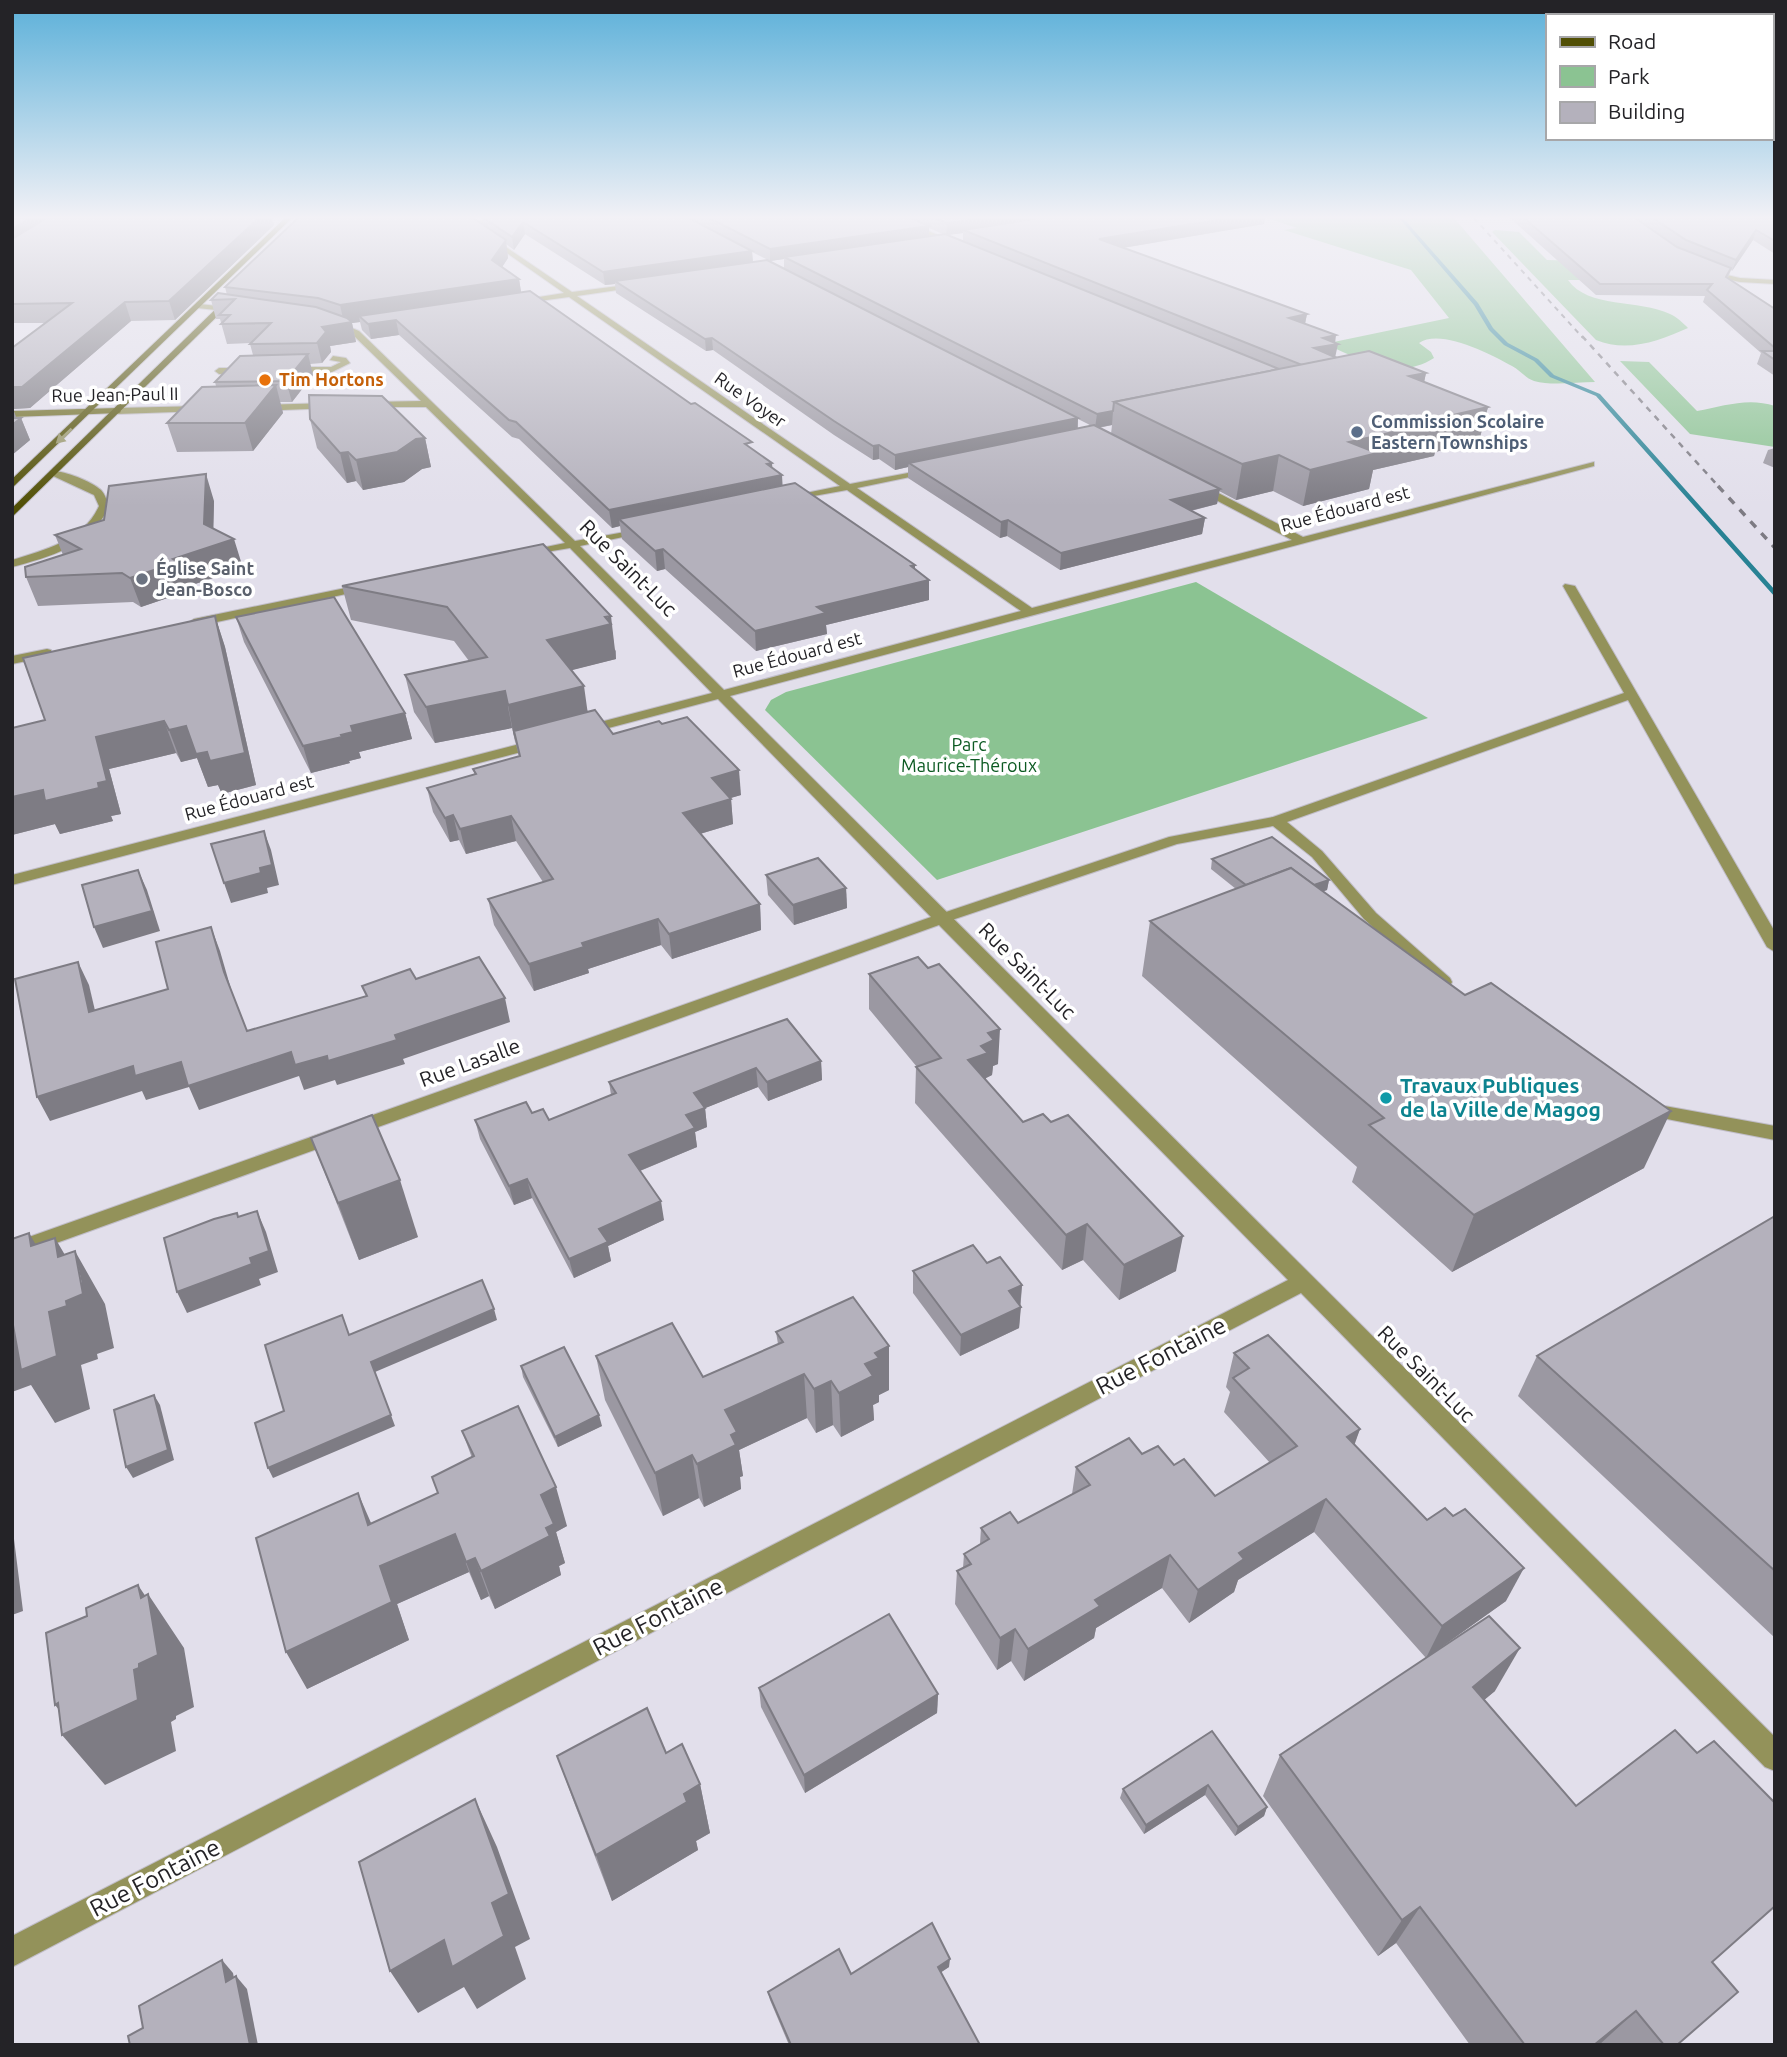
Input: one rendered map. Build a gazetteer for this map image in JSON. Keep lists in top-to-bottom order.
{
  "streets": {
    "street": [
      "Rue Jean-Paul II",
      "Rue Voyer",
      "Rue Édouard est",
      "Rue Saint-Luc",
      "Rue Lasalle",
      "Rue Fontaine"
    ]
  },
  "crossings": [
    ["Rue Voyer", "Rue Édouard est"],
    ["Rue Édouard est", "Rue Saint-Luc"],
    ["Rue Saint-Luc", "Rue Lasalle"],
    ["Rue Saint-Luc", "Rue Fontaine"]
  ],
  "parks": ["Parc Maurice-Théroux"],
  "places": [
    "Tim Hortons",
    "Commission Scolaire Eastern Townships",
    "Église Saint Jean-Bosco",
    "Travaux Publiques de la Ville de Magog"
  ],
  "legend": ["Road", "Park", "Building"]
}
